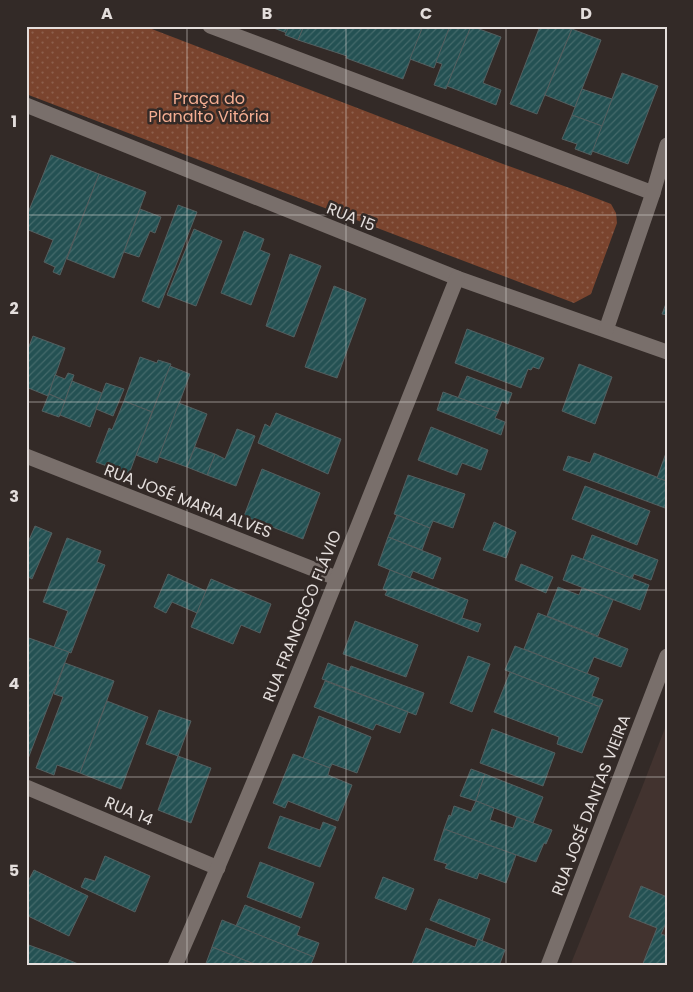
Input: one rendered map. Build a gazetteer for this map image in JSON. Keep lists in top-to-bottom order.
{
  "streets": {
    "street": [
      "RUA 15",
      "RUA JOSÉ MARIA ALVES",
      "RUA FRANCISCO FLÁVIO",
      "RUA JOSÉ DANTAS VIEIRA",
      "RUA 14"
    ]
  },
  "crossings": [
    ["RUA 15", "RUA FRANCISCO FLÁVIO"],
    ["RUA JOSÉ MARIA ALVES", "RUA FRANCISCO FLÁVIO"],
    ["RUA FRANCISCO FLÁVIO", "RUA 14"]
  ],
  "parks": ["Praça do Planalto Vitória"],
  "grid": {
    "columns": [
      "A",
      "B",
      "C",
      "D"
    ],
    "rows": [
      "1",
      "2",
      "3",
      "4",
      "5"
    ]
  }
}
